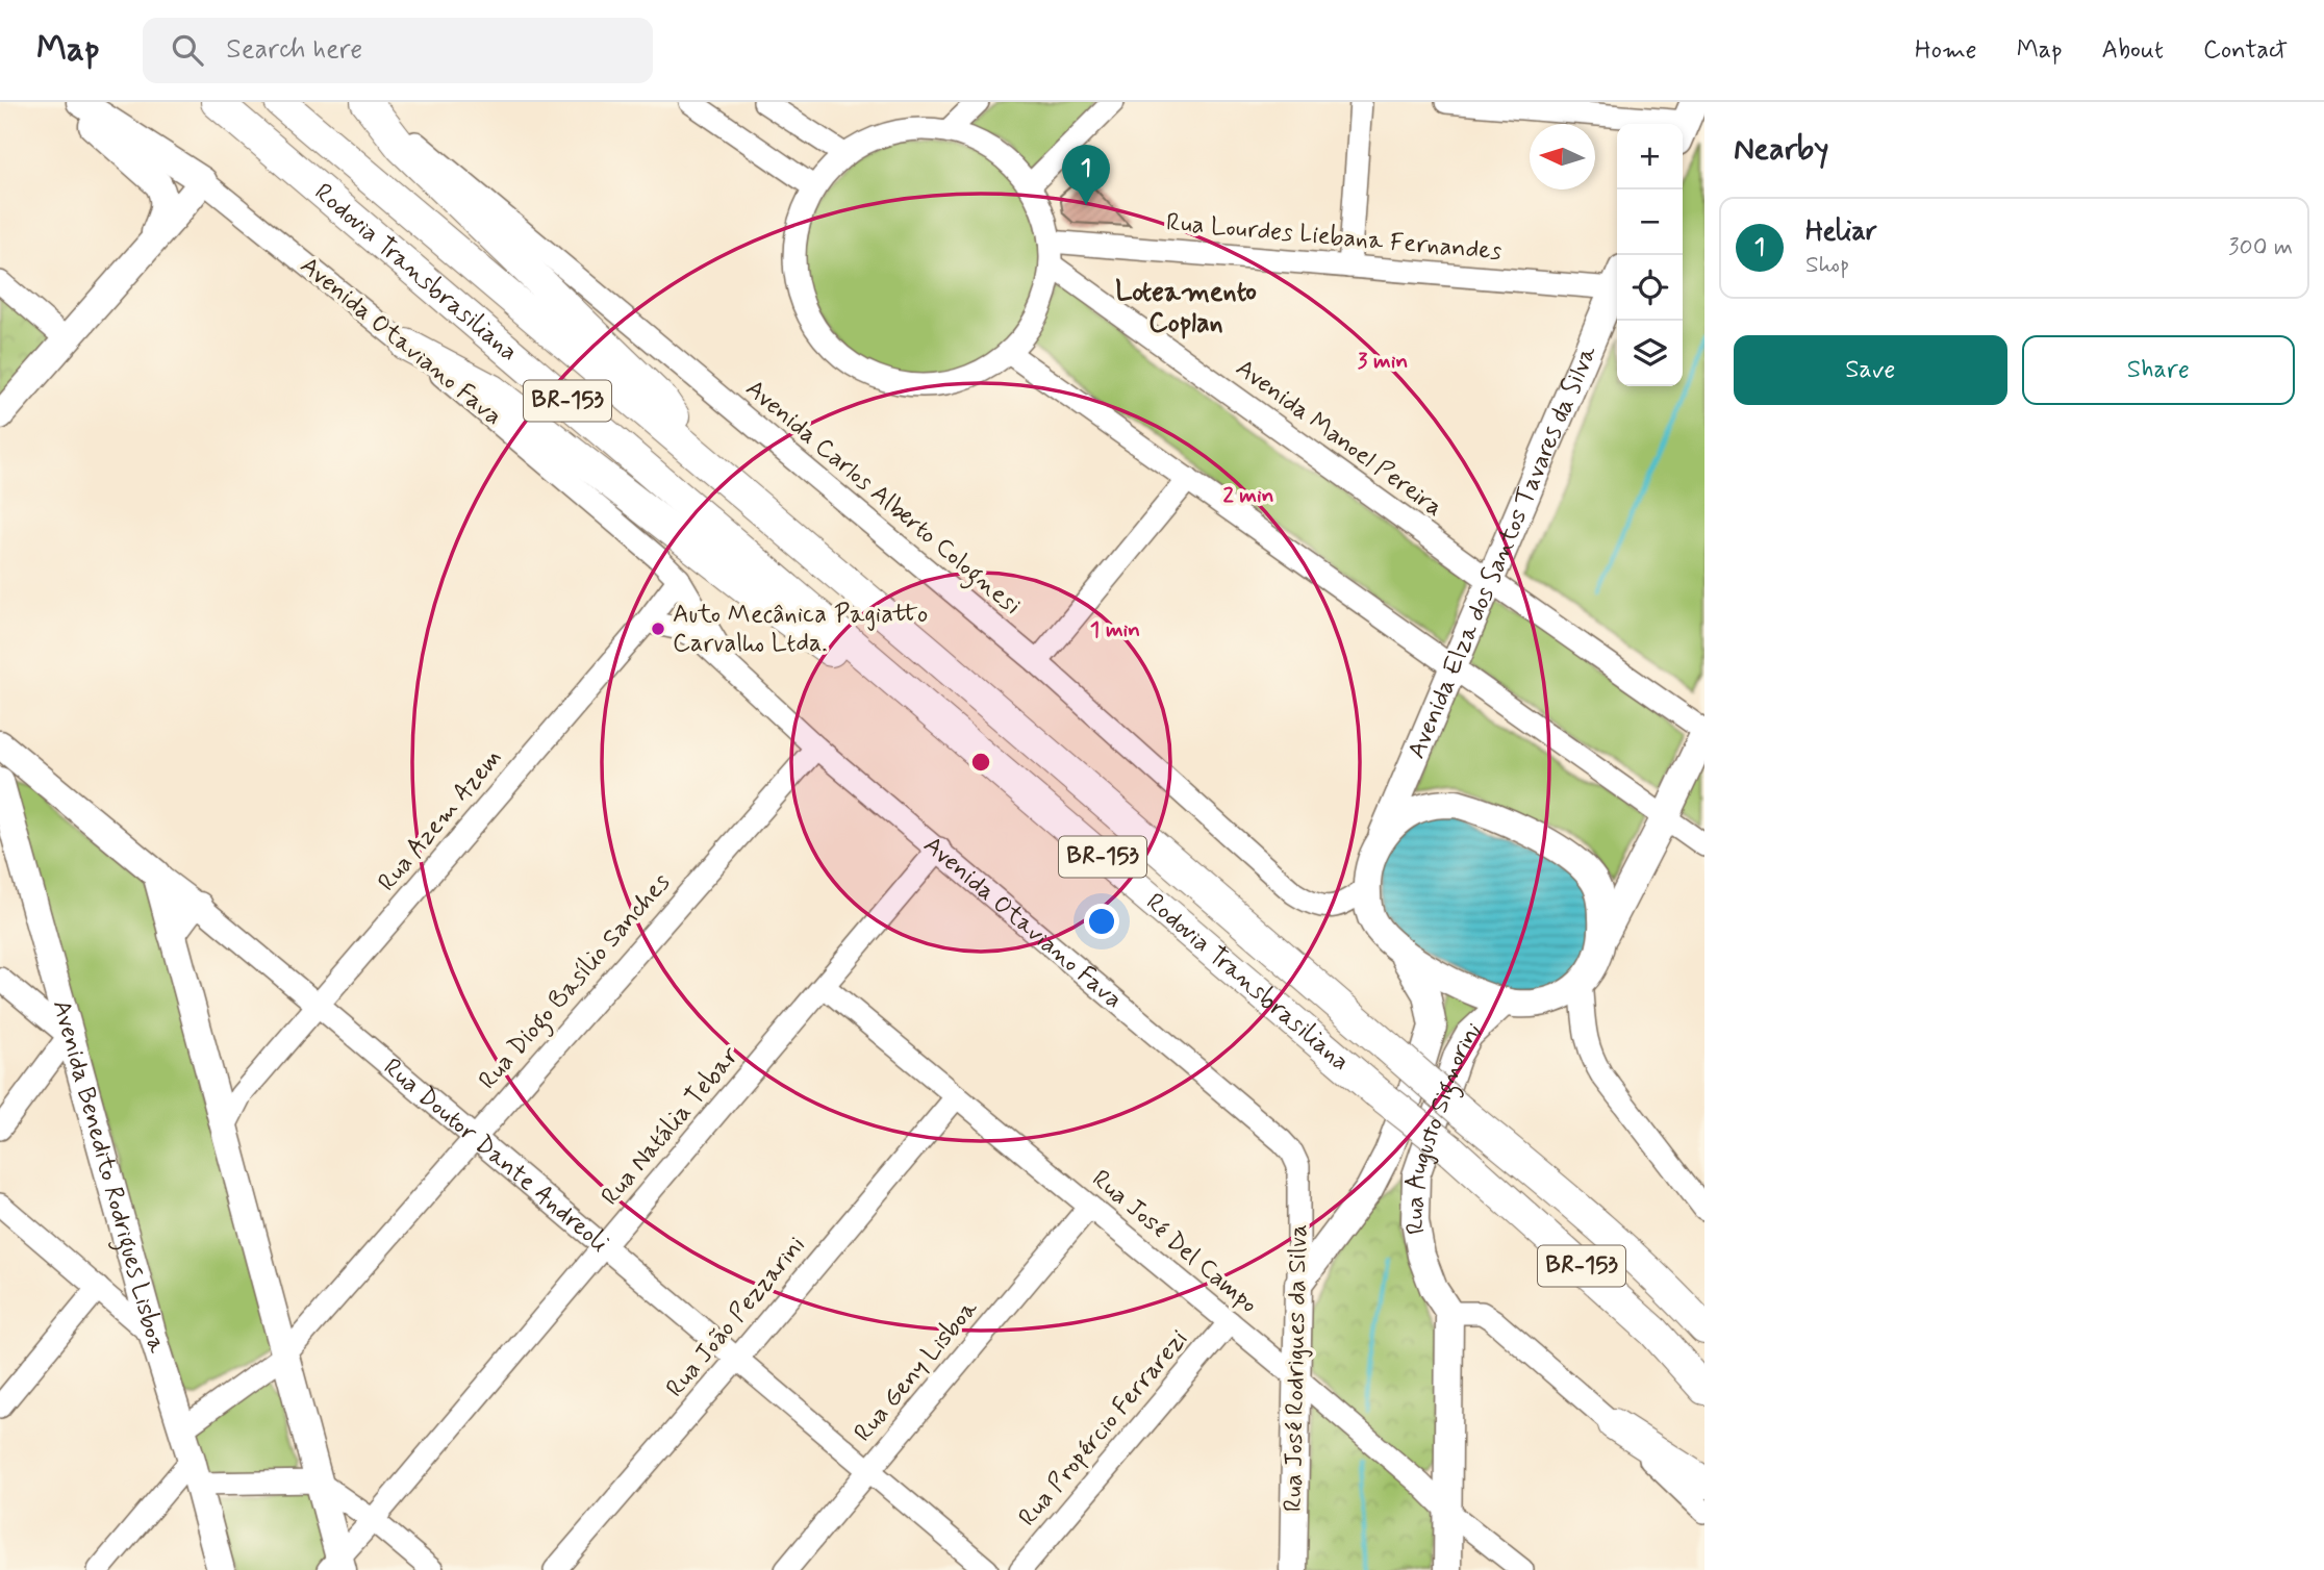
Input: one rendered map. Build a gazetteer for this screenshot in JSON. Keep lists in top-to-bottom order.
{
  "streets": {
    "highway": ["Rodovia Transbrasiliana", "BR-153"],
    "main road": [
      "Avenida Otaviano Fava",
      "Avenida Elza dos Santos Tavares da Silva",
      "Rua Augusto Signorini",
      "Rua Doutor Dante Andreoli",
      "Avenida Benedito Rodrigues Lisboa",
      "Rua José Rodrigues da Silva"
    ],
    "street": [
      "Rua Lourdes Liebana Fernandes",
      "Avenida Manoel Pereira",
      "Avenida Carlos Alberto Colognesi",
      "Rua Azem Azem",
      "Rua Diogo Basílio Sanches",
      "Rua Natália Tebar",
      "Rua José Del Campo",
      "Rua João Pezzarini",
      "Rua Geny Lisboa",
      "Rua Propércio Ferrarezi"
    ]
  },
  "crossings": [
    ["Rua Lourdes Liebana Fernandes", "Avenida Manoel Pereira"],
    ["Avenida Otaviano Fava", "Rua Azem Azem"],
    ["Avenida Otaviano Fava", "Rua Diogo Basílio Sanches"],
    ["Avenida Otaviano Fava", "Rua Natália Tebar"],
    ["Avenida Otaviano Fava", "Rua José Rodrigues da Silva"],
    ["Avenida Manoel Pereira", "Avenida Elza dos Santos Tavares da Silva"],
    ["Avenida Carlos Alberto Colognesi", "Avenida Elza dos Santos Tavares da Silva"],
    ["Avenida Carlos Alberto Colognesi", "Rua Augusto Signorini"],
    ["Avenida Elza dos Santos Tavares da Silva", "Rua Augusto Signorini"],
    ["Rua Azem Azem", "Rua Doutor Dante Andreoli"],
    ["Rua Diogo Basílio Sanches", "Rua Doutor Dante Andreoli"],
    ["Rua Diogo Basílio Sanches", "Avenida Benedito Rodrigues Lisboa"],
    ["Rua Natália Tebar", "Rua Doutor Dante Andreoli"],
    ["Rua Natália Tebar", "Rua José Del Campo"],
    ["Rua Augusto Signorini", "Rua José Rodrigues da Silva"],
    ["Rua Doutor Dante Andreoli", "Rua João Pezzarini"],
    ["Rua Doutor Dante Andreoli", "Rua Geny Lisboa"],
    ["Rua José Del Campo", "Rua João Pezzarini"],
    ["Rua José Del Campo", "Rua José Rodrigues da Silva"],
    ["Rua José Del Campo", "Rua Geny Lisboa"],
    ["Rua José Del Campo", "Rua Propércio Ferrarezi"]
  ],
  "districts": ["Loteamento Coplan"],
  "places": ["Auto Mecânica Pagiatto Carvalho Ltda."],
  "north": "left",
  "page": {
    "header": "Map",
    "search": "Search here",
    "nav": [
      "Home",
      "Map",
      "About",
      "Contact"
    ],
    "heading": "Nearby",
    "map_buttons": ["+", "−"],
    "pins": "1",
    "list": [
      {
        "mark": "1",
        "name": "Heliar",
        "note": "Shop",
        "value": "300 m"
      }
    ],
    "buttons": ["Save", "Share"]
  },
  "rings": ["3 min", "2 min", "1 min"]
}
